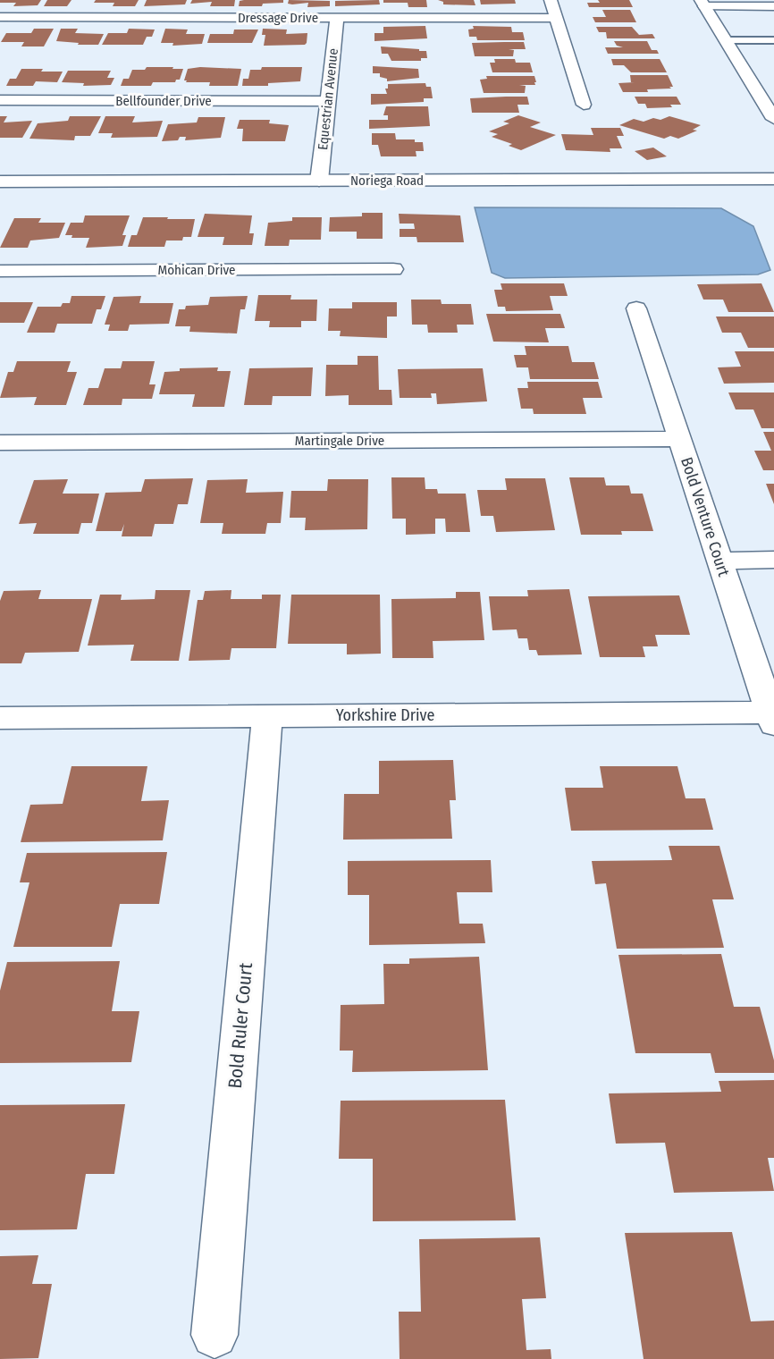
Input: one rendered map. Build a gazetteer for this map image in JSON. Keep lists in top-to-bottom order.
{
  "streets": {
    "street": [
      "Dressage Drive",
      "Equestrian Avenue",
      "Bellfounder Drive",
      "Noriega Road",
      "Mohican Drive",
      "Martingale Drive",
      "Bold Venture Court",
      "Yorkshire Drive",
      "Bold Ruler Court"
    ]
  },
  "crossings": [
    ["Dressage Drive", "Equestrian Avenue"],
    ["Equestrian Avenue", "Bellfounder Drive"],
    ["Equestrian Avenue", "Noriega Road"],
    ["Martingale Drive", "Bold Venture Court"],
    ["Bold Venture Court", "Yorkshire Drive"],
    ["Yorkshire Drive", "Bold Ruler Court"]
  ]
}
